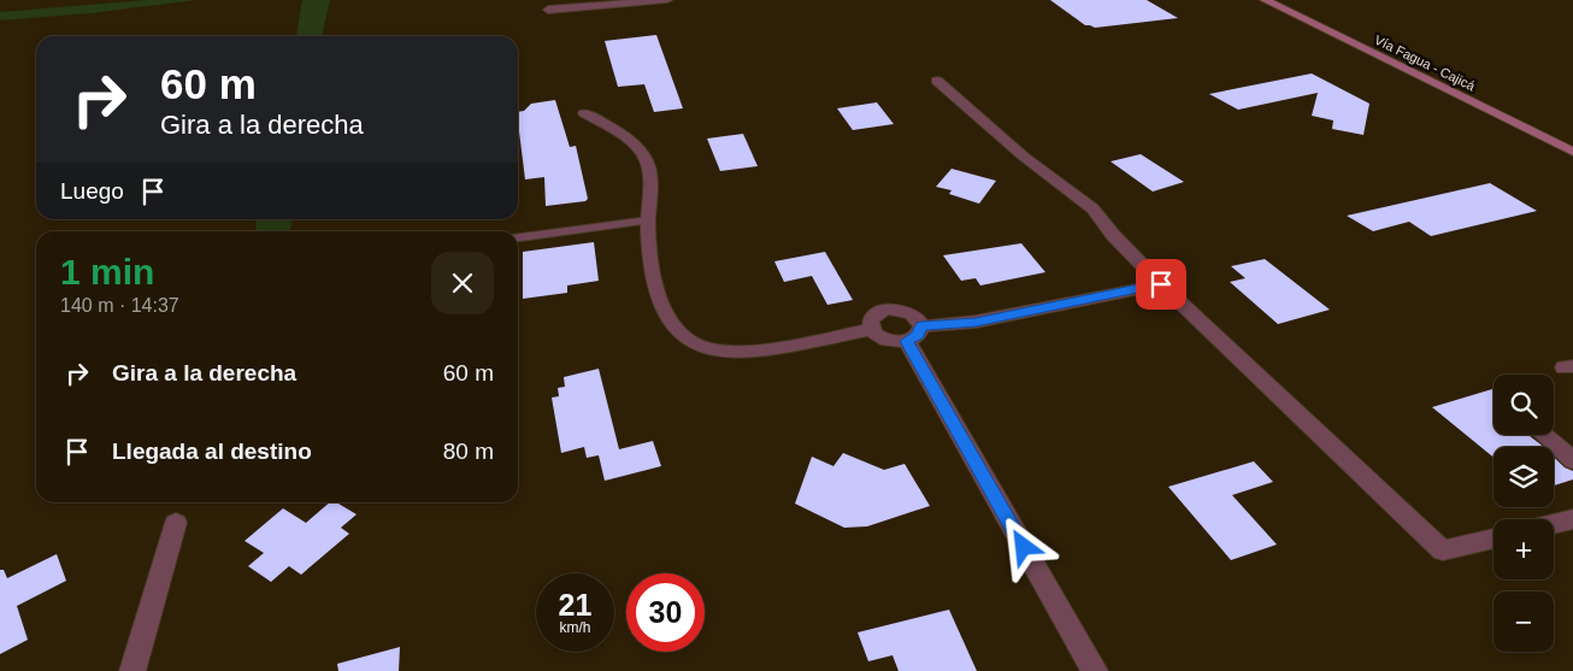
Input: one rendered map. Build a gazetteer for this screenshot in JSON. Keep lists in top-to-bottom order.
{
  "streets": {
    "street": ["Vía Fagua - Cajicá"]
  },
  "page": {
    "turn": ["60 m", "Gira a la derecha"],
    "then": "Luego",
    "heading": ["1 min", "140 m · 14:37"],
    "list": [
      {
        "name": "Gira a la derecha",
        "value": "60 m"
      },
      {
        "name": "Llegada al destino",
        "value": "80 m"
      }
    ],
    "map_buttons": ["+", "−"],
    "speed": "21 km/h",
    "limit": "30"
  }
}
